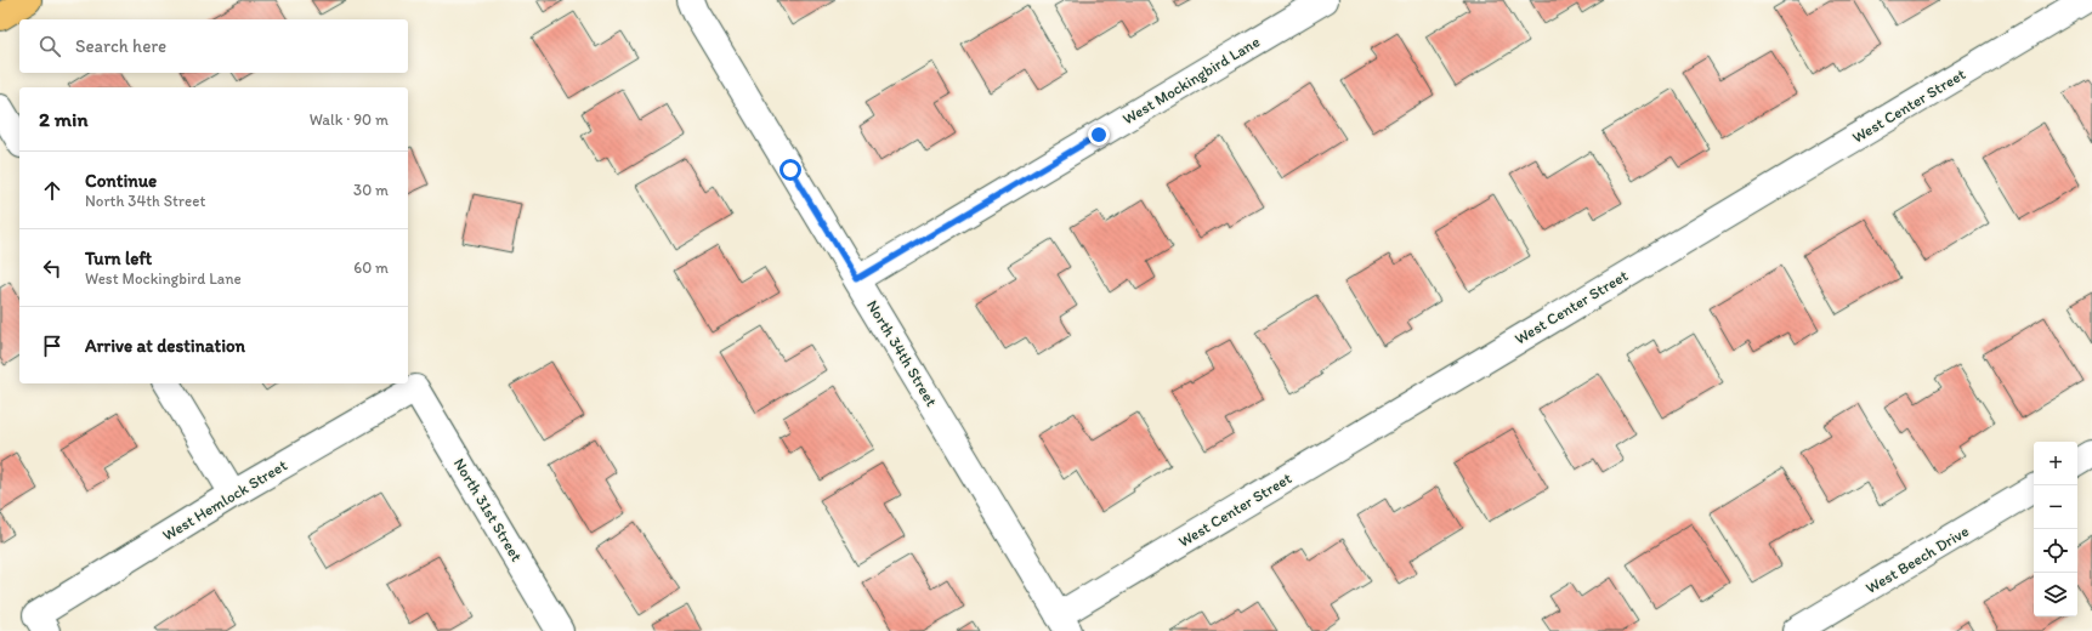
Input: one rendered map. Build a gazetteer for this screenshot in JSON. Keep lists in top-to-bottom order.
{
  "streets": {
    "street": [
      "West Mockingbird Lane",
      "West Center Street",
      "North 34th Street",
      "West Hemlock Street",
      "North 31st Street",
      "West Beech Drive"
    ]
  },
  "crossings": [
    ["West Mockingbird Lane", "North 34th Street"],
    ["West Center Street", "North 34th Street"],
    ["West Hemlock Street", "North 31st Street"]
  ],
  "page": {
    "search": "Search here",
    "heading": ["2 min", "Walk · 90 m"],
    "list": [
      ["Continue", "North 34th Street", "30 m"],
      ["Turn left", "West Mockingbird Lane", "60 m"],
      "Arrive at destination"
    ],
    "map_buttons": ["+", "−"]
  }
}
